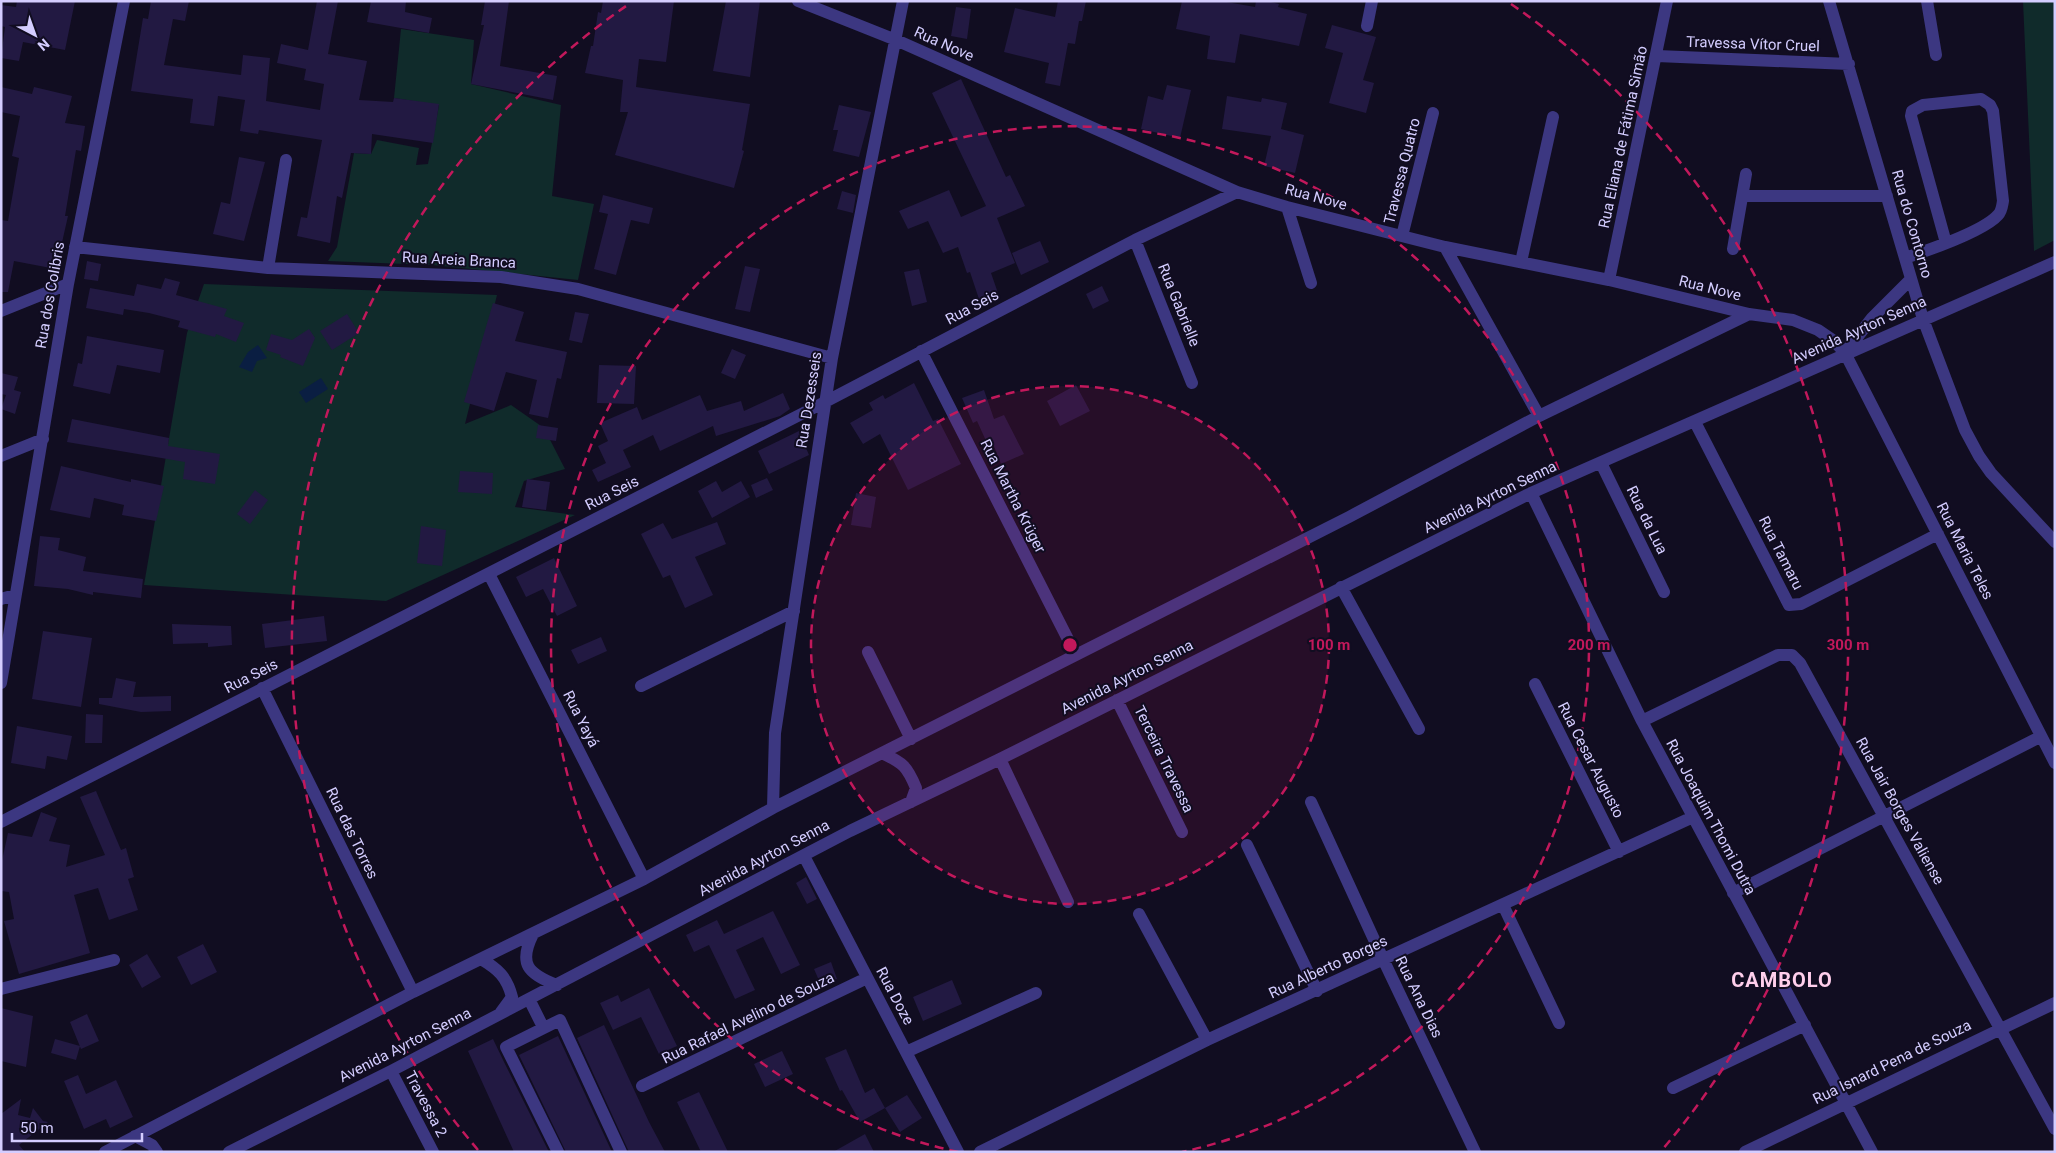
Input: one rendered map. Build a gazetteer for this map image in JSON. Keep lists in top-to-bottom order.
{
  "streets": {
    "street": [
      "Rua Nove",
      "Travessa Vítor Cruel",
      "Rua Eliana de Fátima Simão",
      "Travessa Quatro",
      "Rua do Contorno",
      "Rua Areia Branca",
      "Rua dos Colibris",
      "Rua Gabrielle",
      "Rua Seis",
      "Avenida Ayrton Senna",
      "Rua Dezesseis",
      "Rua Martha Krüger",
      "Rua da Lua",
      "Rua Maria Teles",
      "Rua Tamaru",
      "Rua Yayá",
      "Terceira Travessa",
      "Rua Cesar Augusto",
      "Rua Jair Borges Valiense",
      "Rua Joaquim Thomi Dutra",
      "Rua das Torres",
      "Rua Alberto Borges",
      "Rua Doze",
      "Rua Ana Dias",
      "Rua Rafael Avelino de Souza",
      "Rua Isnard Pena de Souza",
      "Travessa 2"
    ]
  },
  "crossings": [
    ["Rua Nove", "Rua Eliana de Fátima Simão"],
    ["Rua Nove", "Travessa Quatro"],
    ["Rua Nove", "Rua Seis"],
    ["Rua Nove", "Avenida Ayrton Senna"],
    ["Rua Nove", "Rua Dezesseis"],
    ["Rua Nove", "Rua Maria Teles"],
    ["Travessa Vítor Cruel", "Rua Eliana de Fátima Simão"],
    ["Travessa Vítor Cruel", "Rua do Contorno"],
    ["Rua do Contorno", "Avenida Ayrton Senna"],
    ["Rua Areia Branca", "Rua dos Colibris"],
    ["Rua Areia Branca", "Rua Dezesseis"],
    ["Rua Gabrielle", "Rua Seis"],
    ["Rua Seis", "Rua Dezesseis"],
    ["Rua Seis", "Rua Martha Krüger"],
    ["Rua Seis", "Rua Yayá"],
    ["Rua Seis", "Rua das Torres"],
    ["Avenida Ayrton Senna", "Rua da Lua"],
    ["Avenida Ayrton Senna", "Rua Maria Teles"],
    ["Avenida Ayrton Senna", "Rua Tamaru"],
    ["Avenida Ayrton Senna", "Terceira Travessa"],
    ["Avenida Ayrton Senna", "Rua Joaquim Thomi Dutra"],
    ["Avenida Ayrton Senna", "Rua Doze"],
    ["Avenida Ayrton Senna", "Travessa 2"],
    ["Rua Maria Teles", "Rua Tamaru"],
    ["Rua Cesar Augusto", "Rua Alberto Borges"],
    ["Rua Jair Borges Valiense", "Rua Joaquim Thomi Dutra"],
    ["Rua Jair Borges Valiense", "Rua Isnard Pena de Souza"],
    ["Rua Joaquim Thomi Dutra", "Rua Alberto Borges"],
    ["Rua Joaquim Thomi Dutra", "Rua Isnard Pena de Souza"],
    ["Rua Alberto Borges", "Rua Ana Dias"],
    ["Rua Doze", "Rua Rafael Avelino de Souza"]
  ],
  "districts": ["CAMBOLO"],
  "scale_bar": "50 m",
  "north": "bottom right",
  "rings": ["100 m", "200 m", "300 m"]
}
